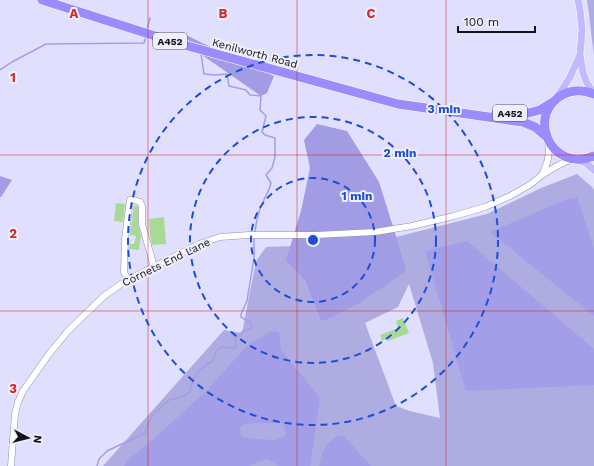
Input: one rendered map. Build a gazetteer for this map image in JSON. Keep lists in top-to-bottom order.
{
  "streets": {
    "highway": ["A452", "Kenilworth Road"],
    "street": ["Cornets End Lane"]
  },
  "crossings": [
    ["Kenilworth Road", "Cornets End Lane"]
  ],
  "scale_bar": "100 m",
  "north": "right",
  "grid": {
    "columns": ["A", "B", "C"],
    "rows": ["1", "2", "3"]
  },
  "rings": ["3 min", "2 min", "1 min"]
}
